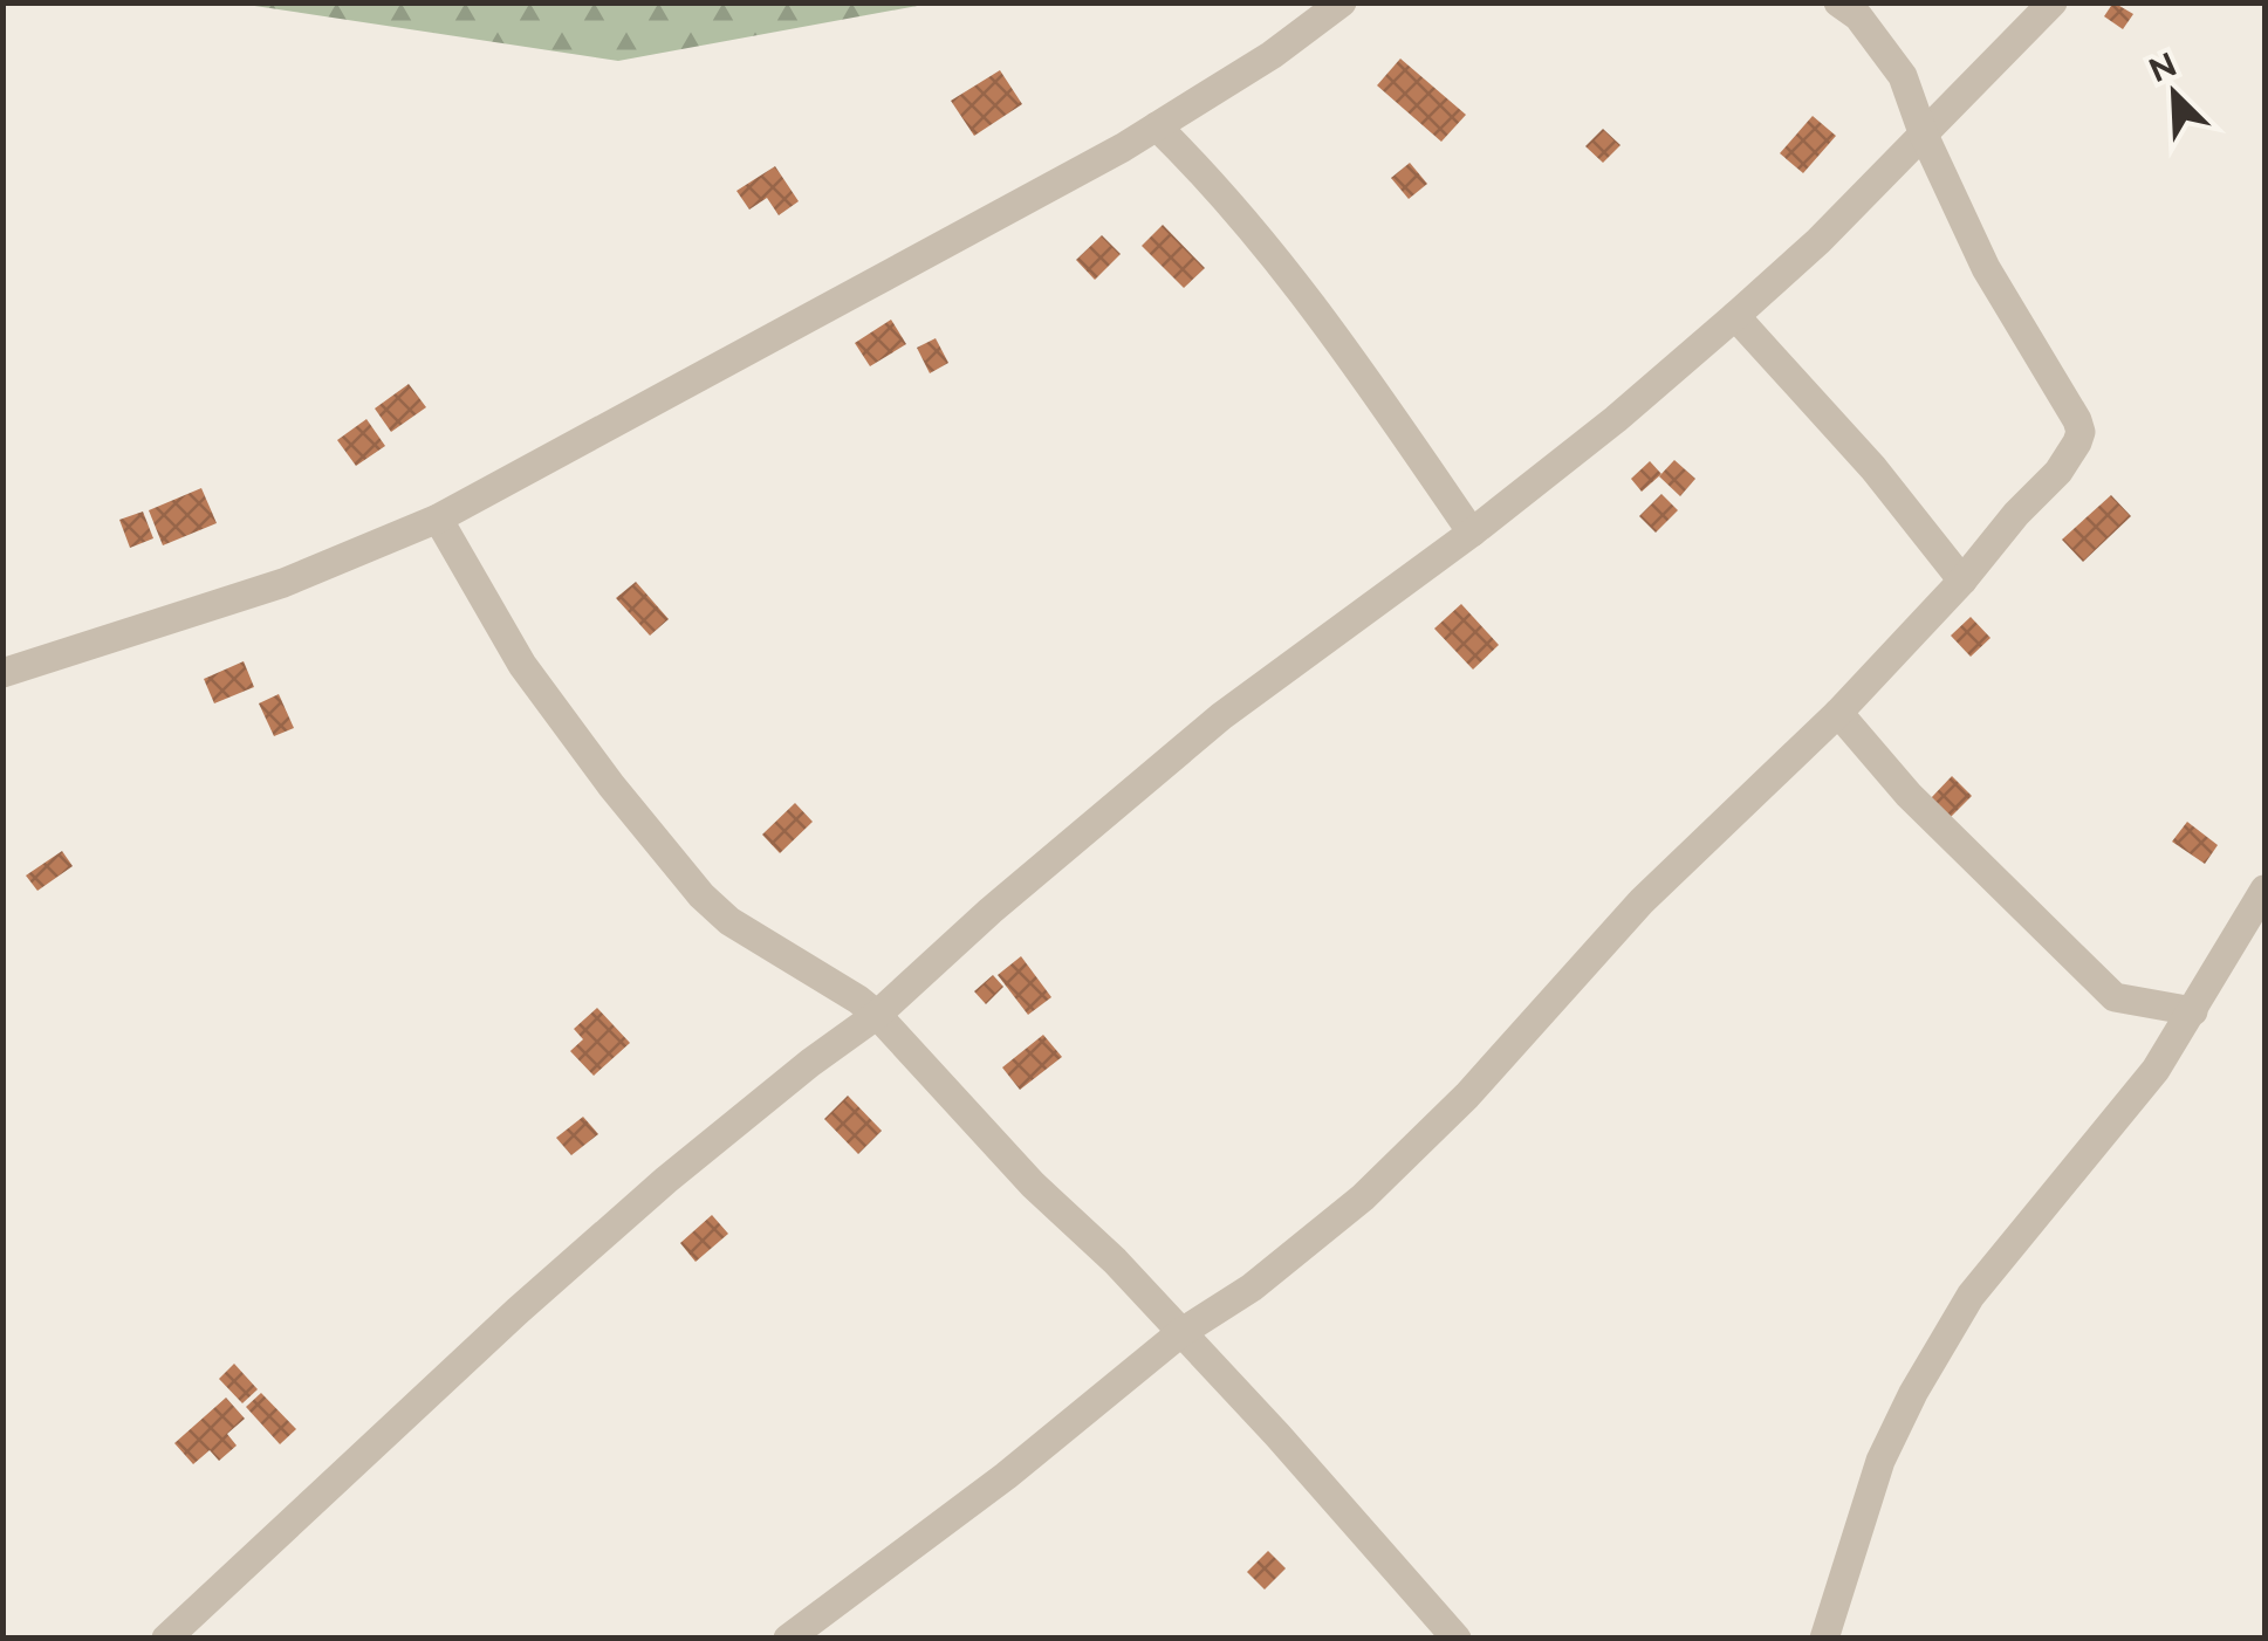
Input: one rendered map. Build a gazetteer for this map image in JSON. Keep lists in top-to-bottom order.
{
  "north": "top left"
}
